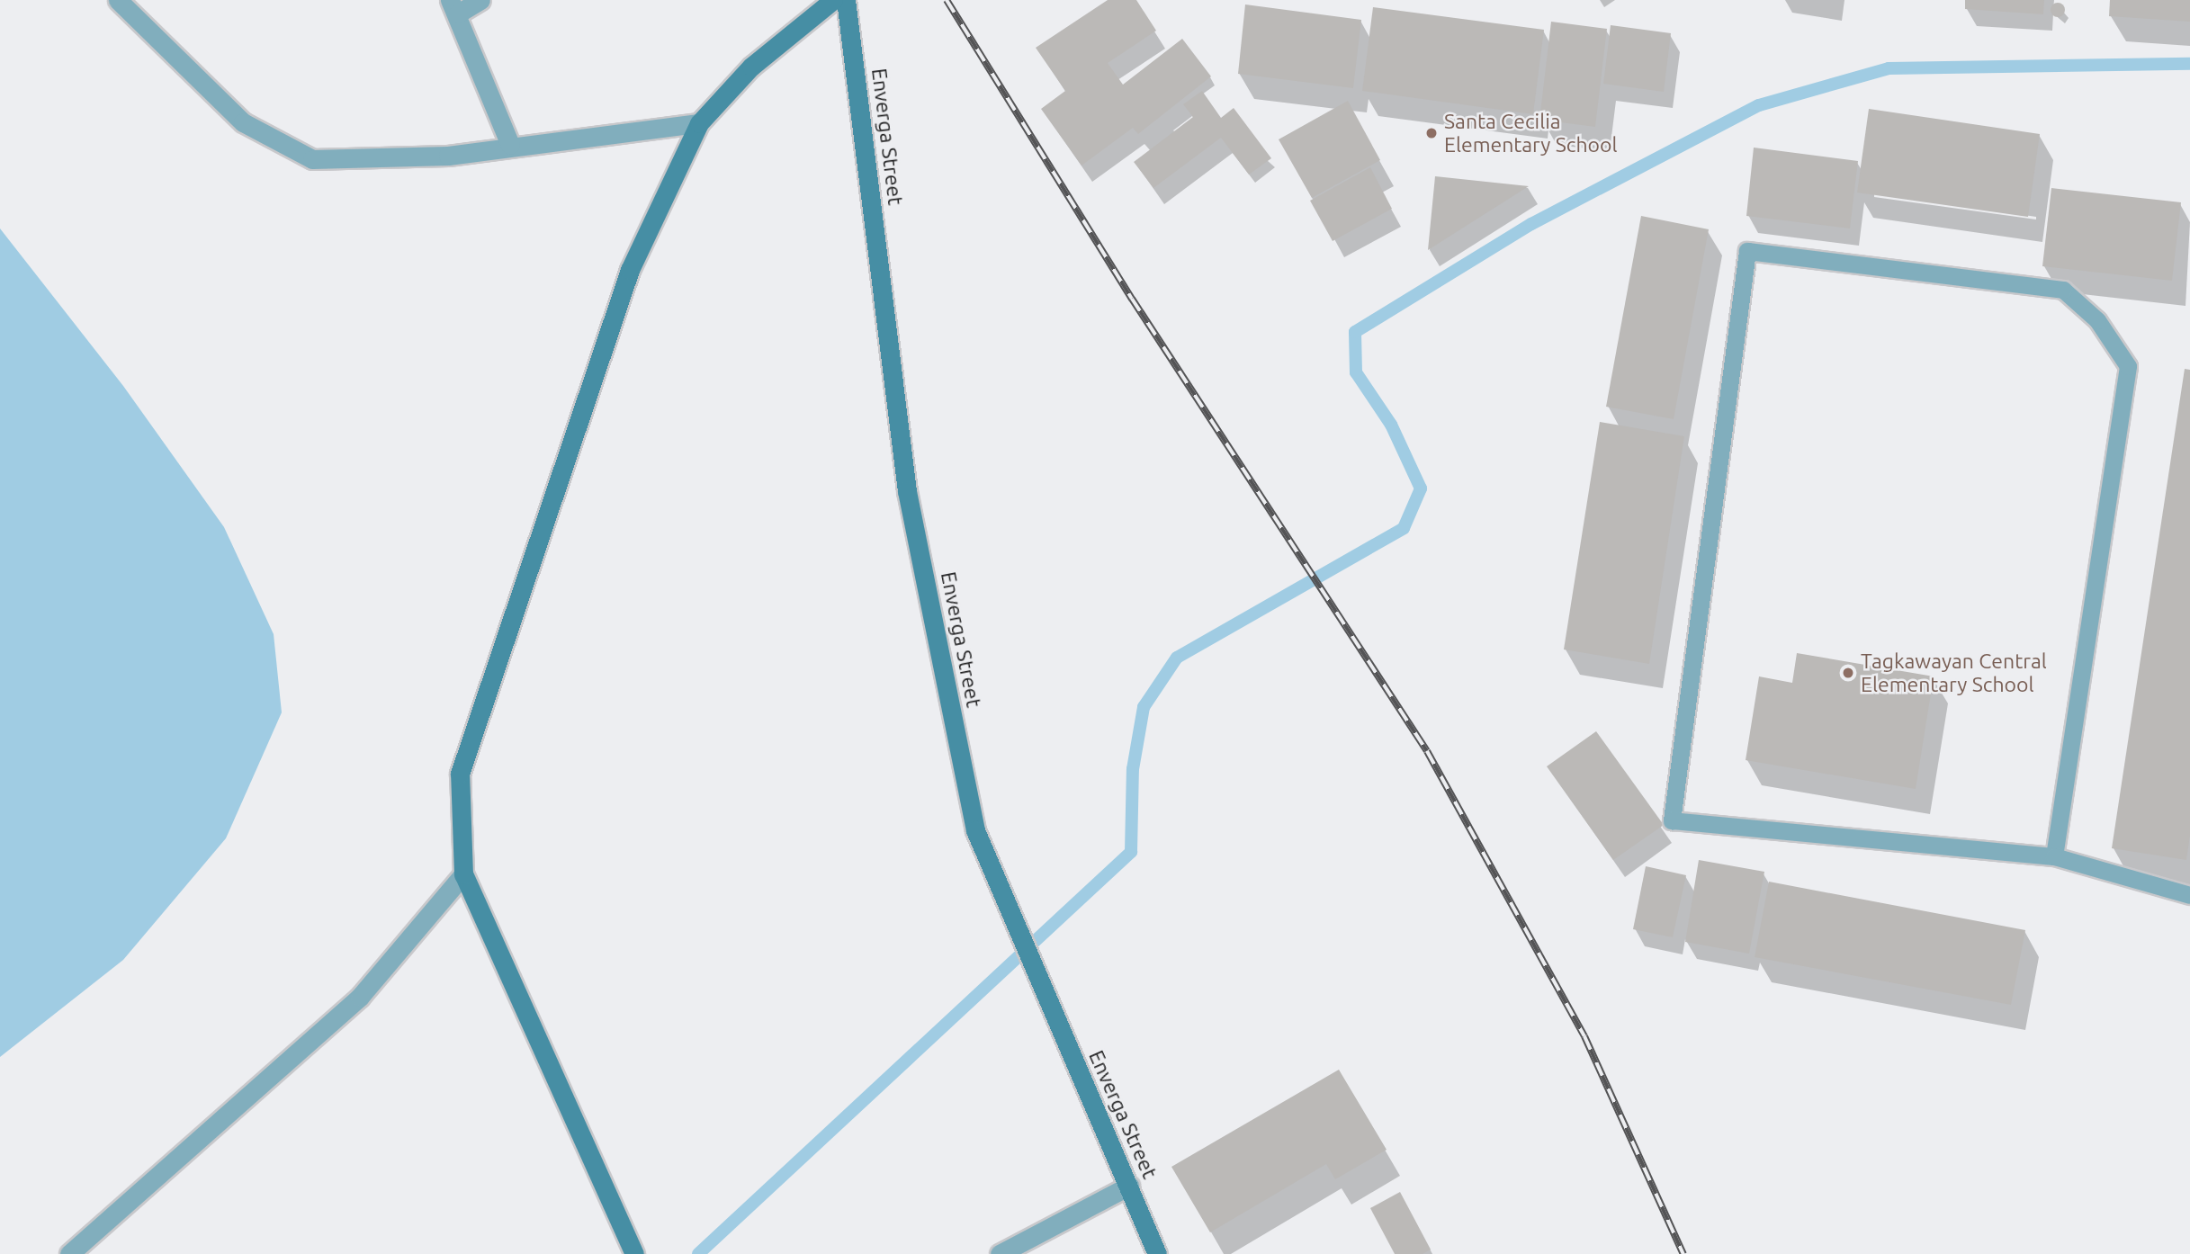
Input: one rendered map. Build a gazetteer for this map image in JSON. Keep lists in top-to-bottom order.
{
  "streets": {
    "main road": ["Enverga Street"]
  },
  "places": ["Santa Cecilia Elementary School", "Tagkawayan Central Elementary School"]
}
